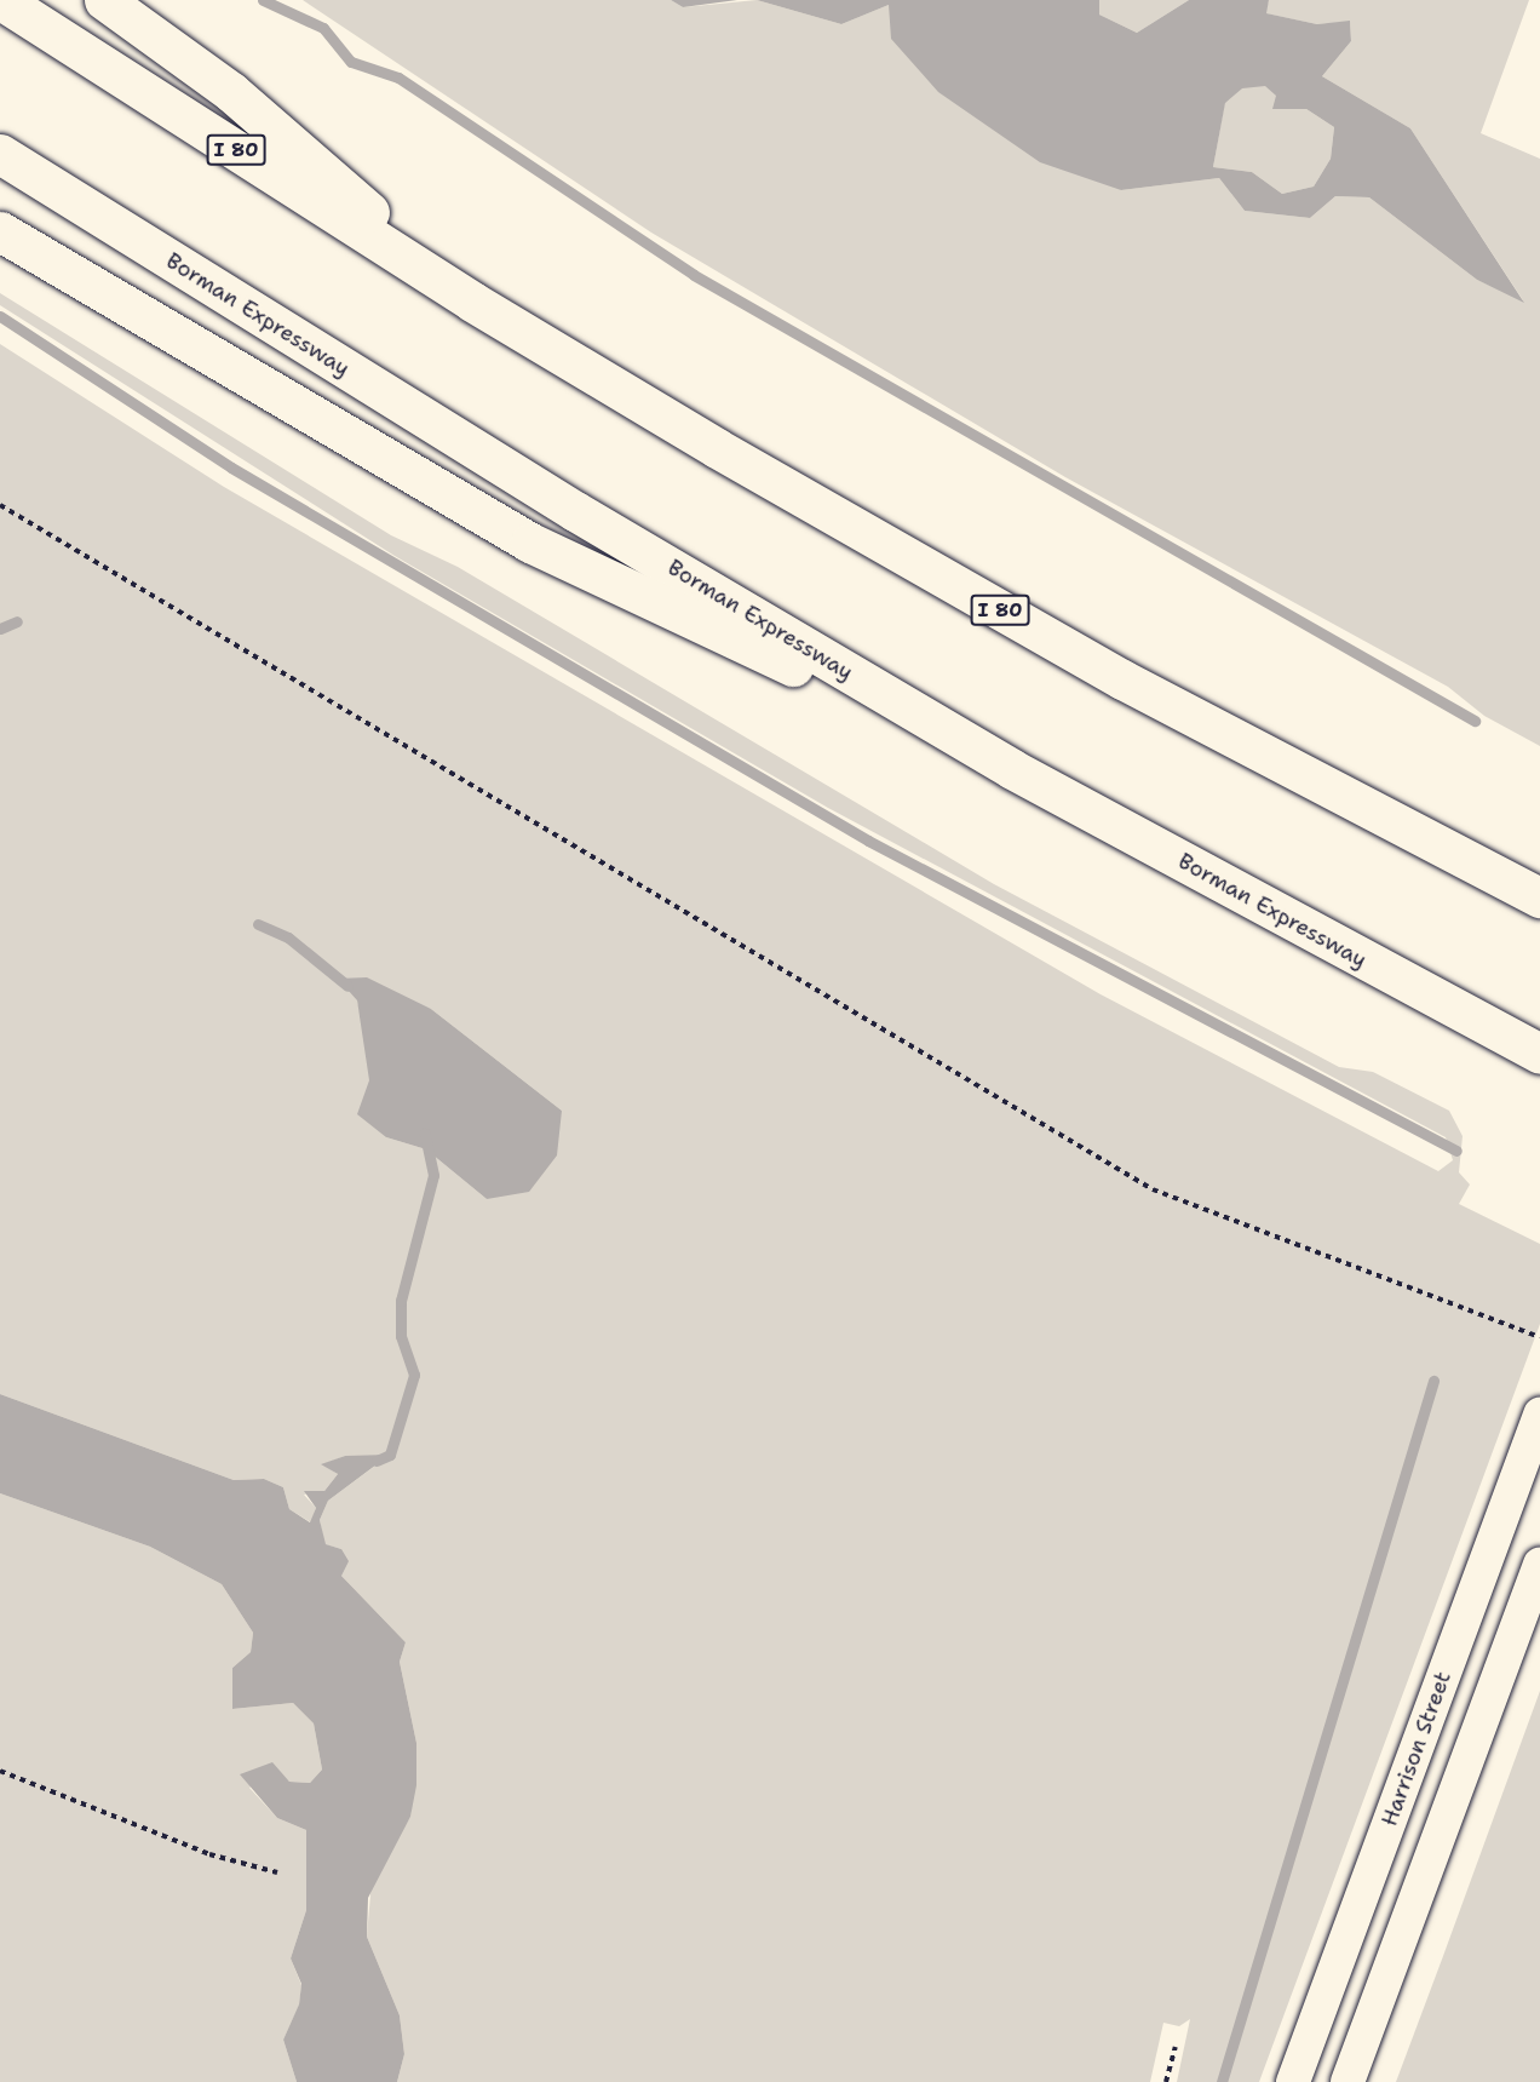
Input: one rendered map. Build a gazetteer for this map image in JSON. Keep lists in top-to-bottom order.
{
  "streets": {
    "highway": ["I 80", "Borman Expressway"],
    "street": ["Harrison Street"]
  }
}
